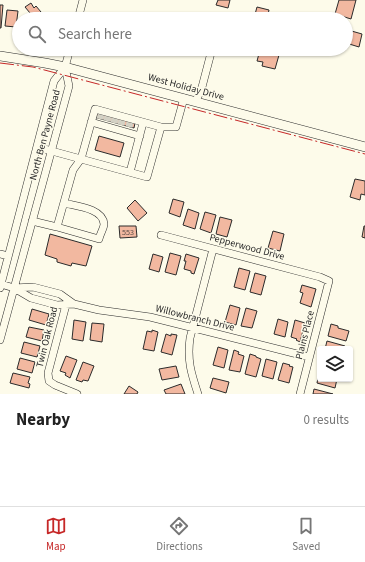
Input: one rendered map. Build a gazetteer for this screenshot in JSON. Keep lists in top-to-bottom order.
{
  "streets": {
    "main road": ["West Holiday Drive"],
    "street": [
      "North Ben Payne Road",
      "Pepperwood Drive",
      "Willowbranch Drive",
      "Plains Place",
      "Twin Oak Road"
    ]
  },
  "crossings": [
    ["West Holiday Drive", "North Ben Payne Road"],
    ["North Ben Payne Road", "Willowbranch Drive"],
    ["Pepperwood Drive", "Plains Place"],
    ["Willowbranch Drive", "Plains Place"],
    ["Willowbranch Drive", "Twin Oak Road"]
  ],
  "house_numbers": ["553"],
  "page": {
    "search": "Search here",
    "heading": ["Nearby", "0 results"],
    "nav": ["Map", "Directions", "Saved"]
  }
}
